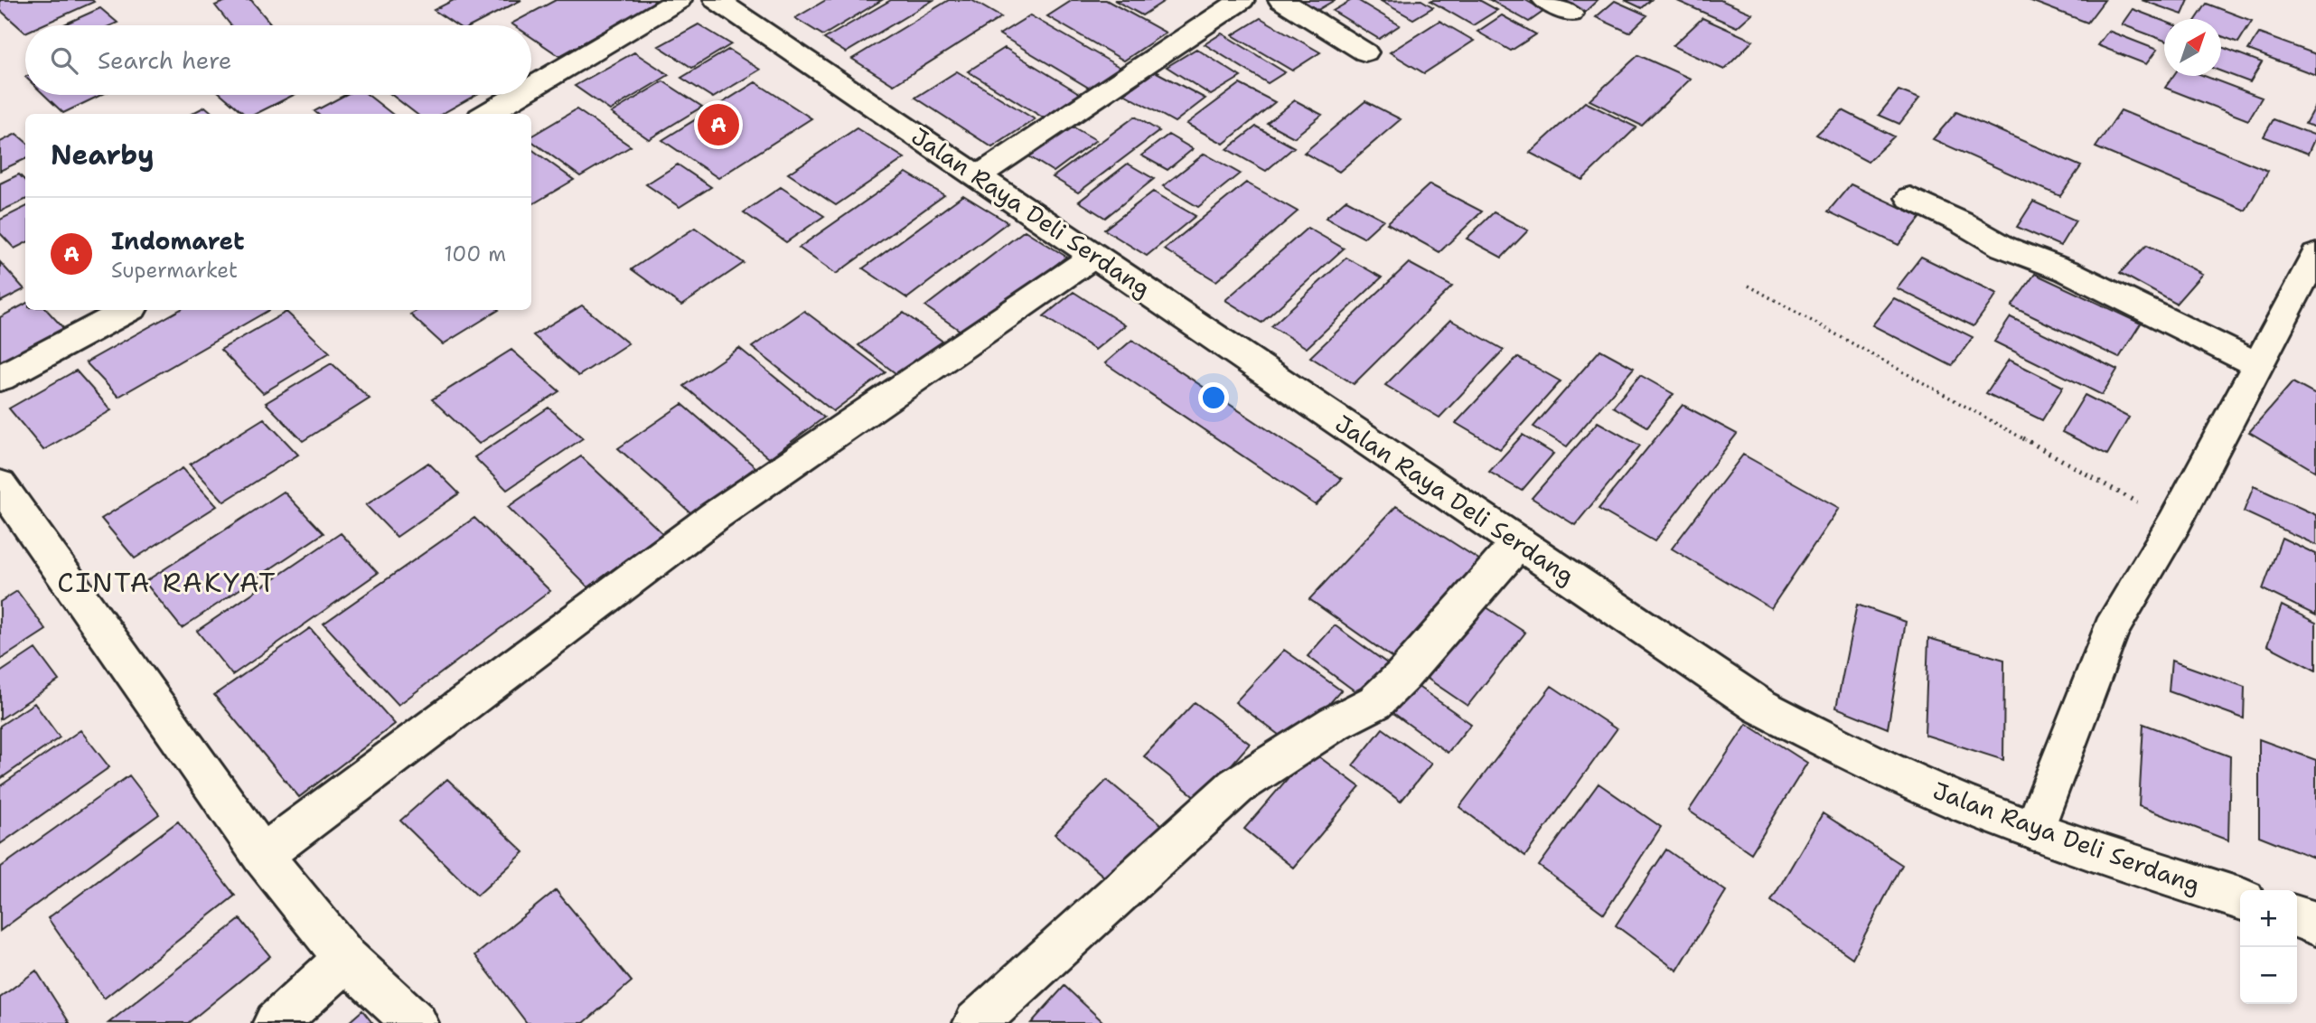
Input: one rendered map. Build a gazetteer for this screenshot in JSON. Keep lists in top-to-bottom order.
{
  "streets": {
    "street": ["Jalan Raya Deli Serdang"]
  },
  "districts": ["CINTA RAKYAT"],
  "north": "top right",
  "page": {
    "search": "Search here",
    "pins": "A",
    "heading": "Nearby",
    "list": [
      {
        "mark": "A",
        "name": "Indomaret",
        "note": "Supermarket",
        "value": "100 m"
      }
    ],
    "map_buttons": ["+", "−"]
  }
}
